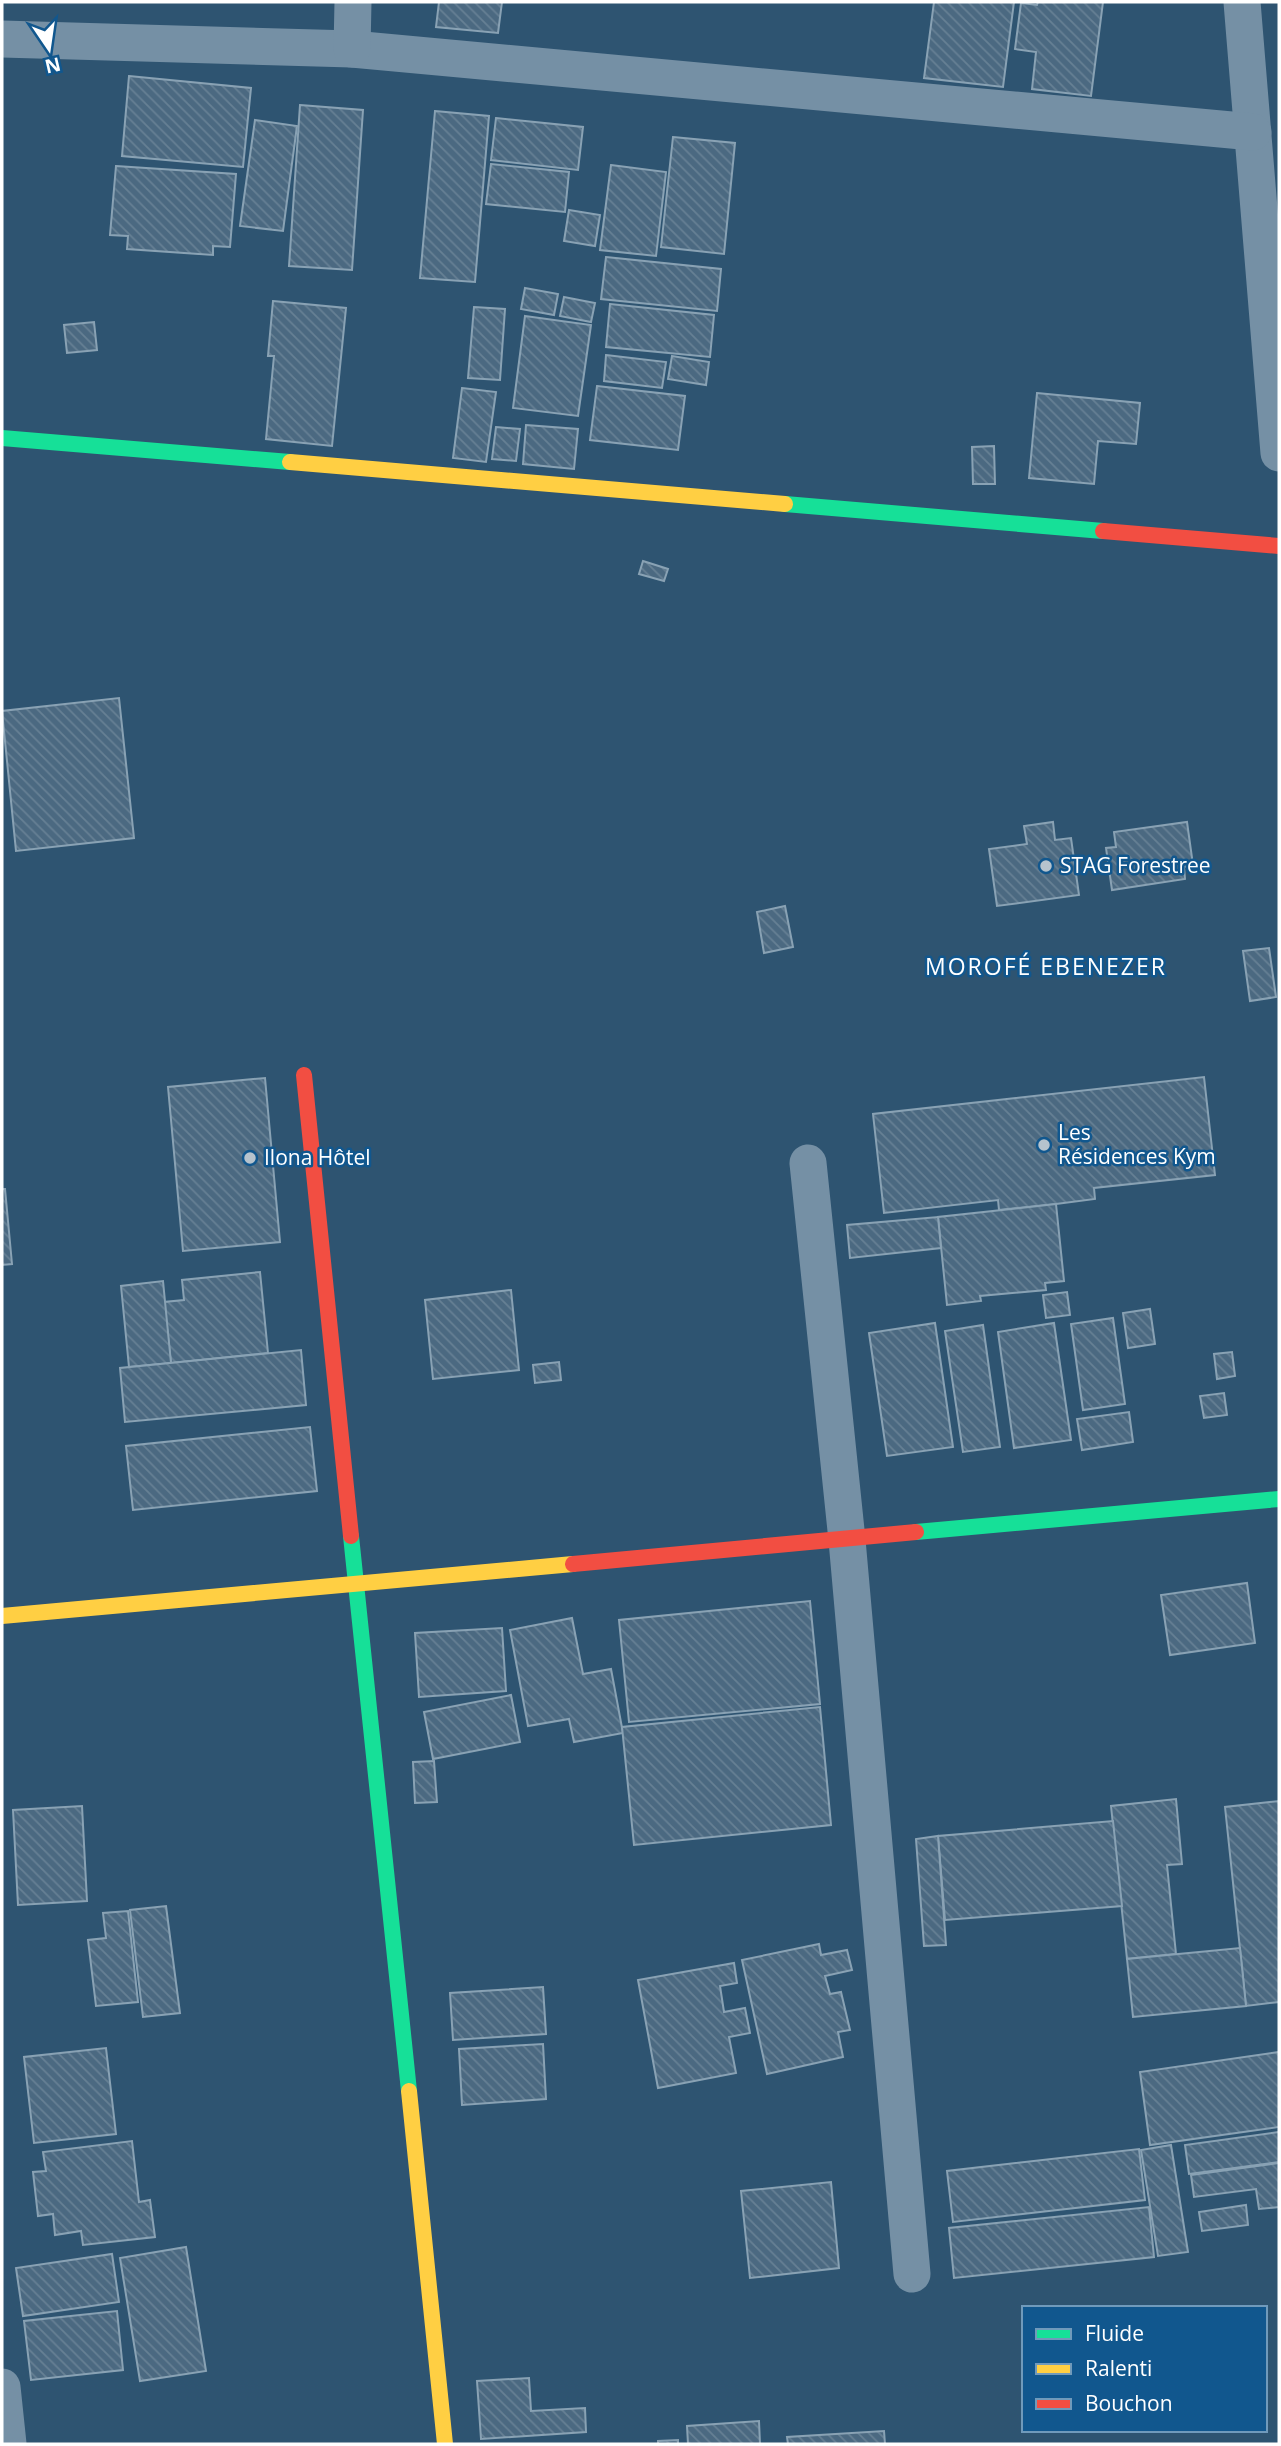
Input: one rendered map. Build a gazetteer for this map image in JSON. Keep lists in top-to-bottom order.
{
  "districts": ["MOROFÉ EBENEZER"],
  "places": ["STAG Forestree", "Les Résidences Kym", "Ilona Hôtel"],
  "legend": ["Fluide", "Ralenti", "Bouchon"],
  "north": "bottom"
}
